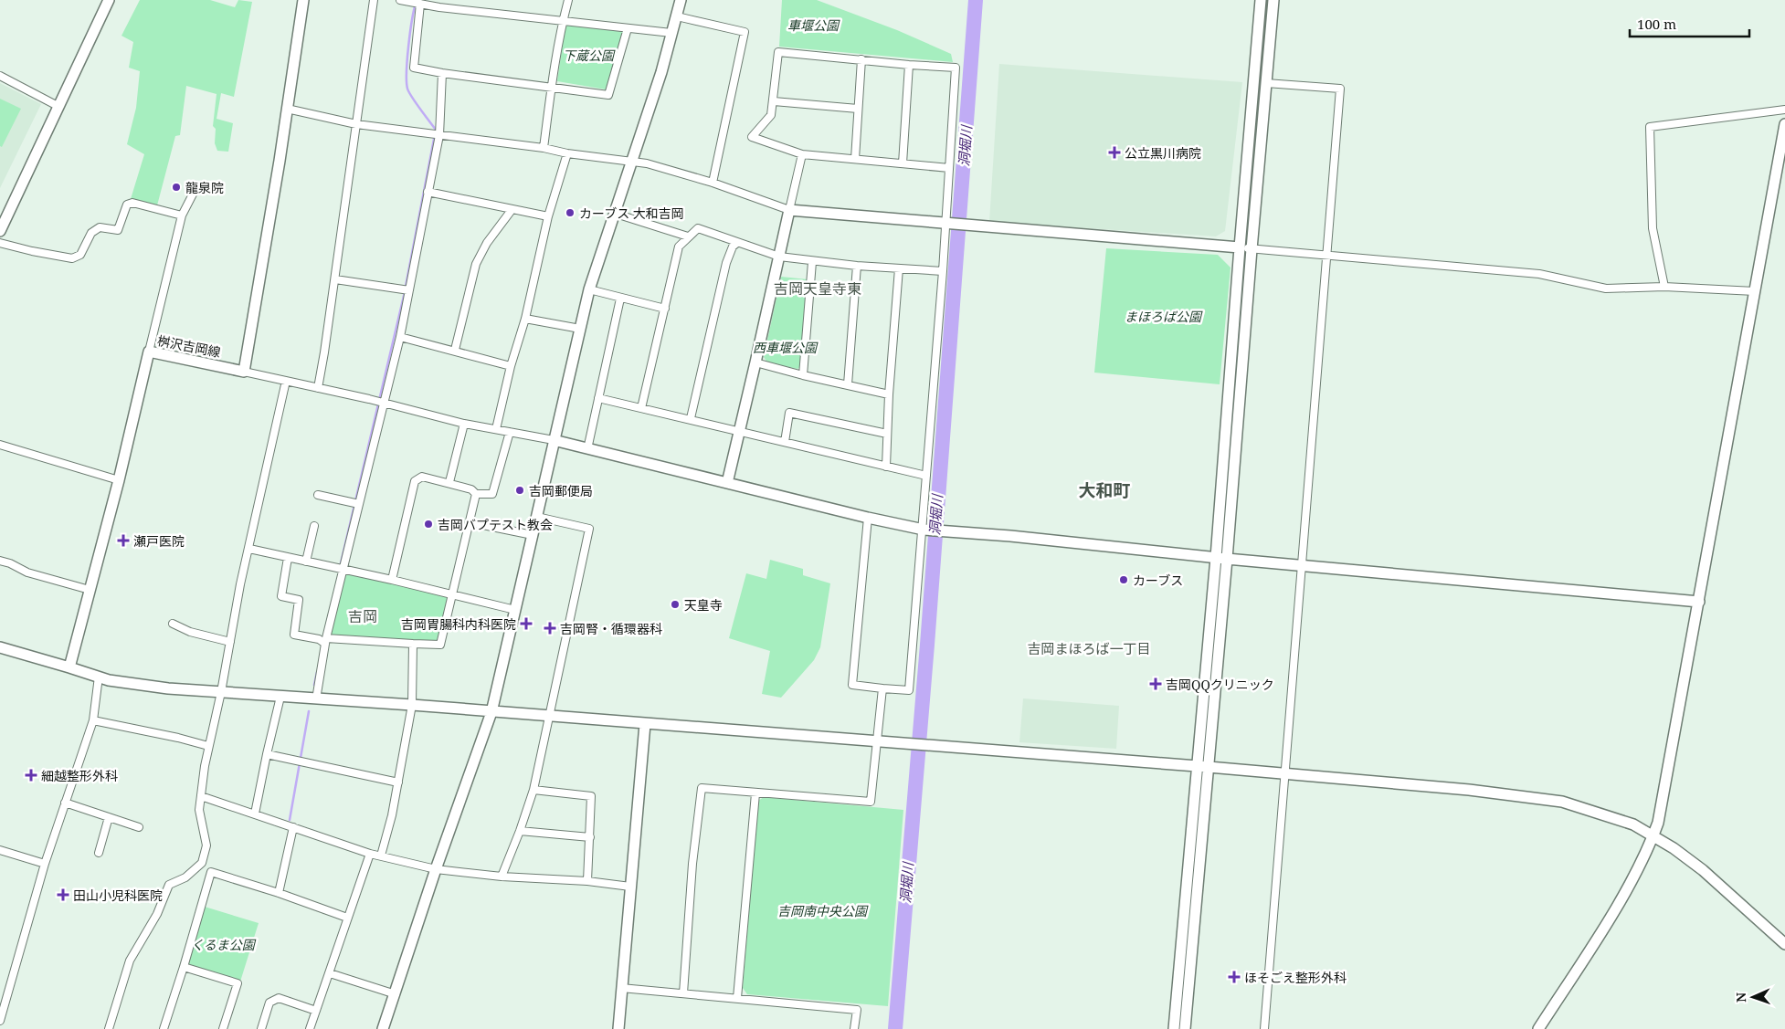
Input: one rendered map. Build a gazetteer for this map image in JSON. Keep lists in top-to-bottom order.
{
  "streets": {
    "street": ["桝沢吉岡線"]
  },
  "districts": [
    "吉岡天皇寺東",
    "大和町",
    "吉岡",
    "吉岡まほろば一丁目"
  ],
  "water": ["洞堀川"],
  "parks": [
    "車堰公園",
    "下蔵公園",
    "まほろば公園",
    "西車堰公園",
    "吉岡南中央公園",
    "くるま公園"
  ],
  "places": {
    "health": [
      "公立黒川病院",
      "瀬戸医院",
      "吉岡胃腸科内科医院",
      "吉岡腎・循環器科",
      "吉岡QQクリニック",
      "細越整形外科",
      "田山小児科医院",
      "ほそごえ整形外科"
    ],
    "other": [
      "龍泉院",
      "カーブス 大和吉岡",
      "吉岡郵便局",
      "吉岡バプテスト教会",
      "カーブス",
      "天皇寺"
    ]
  },
  "scale_bar": "100 m",
  "north": "left"
}
